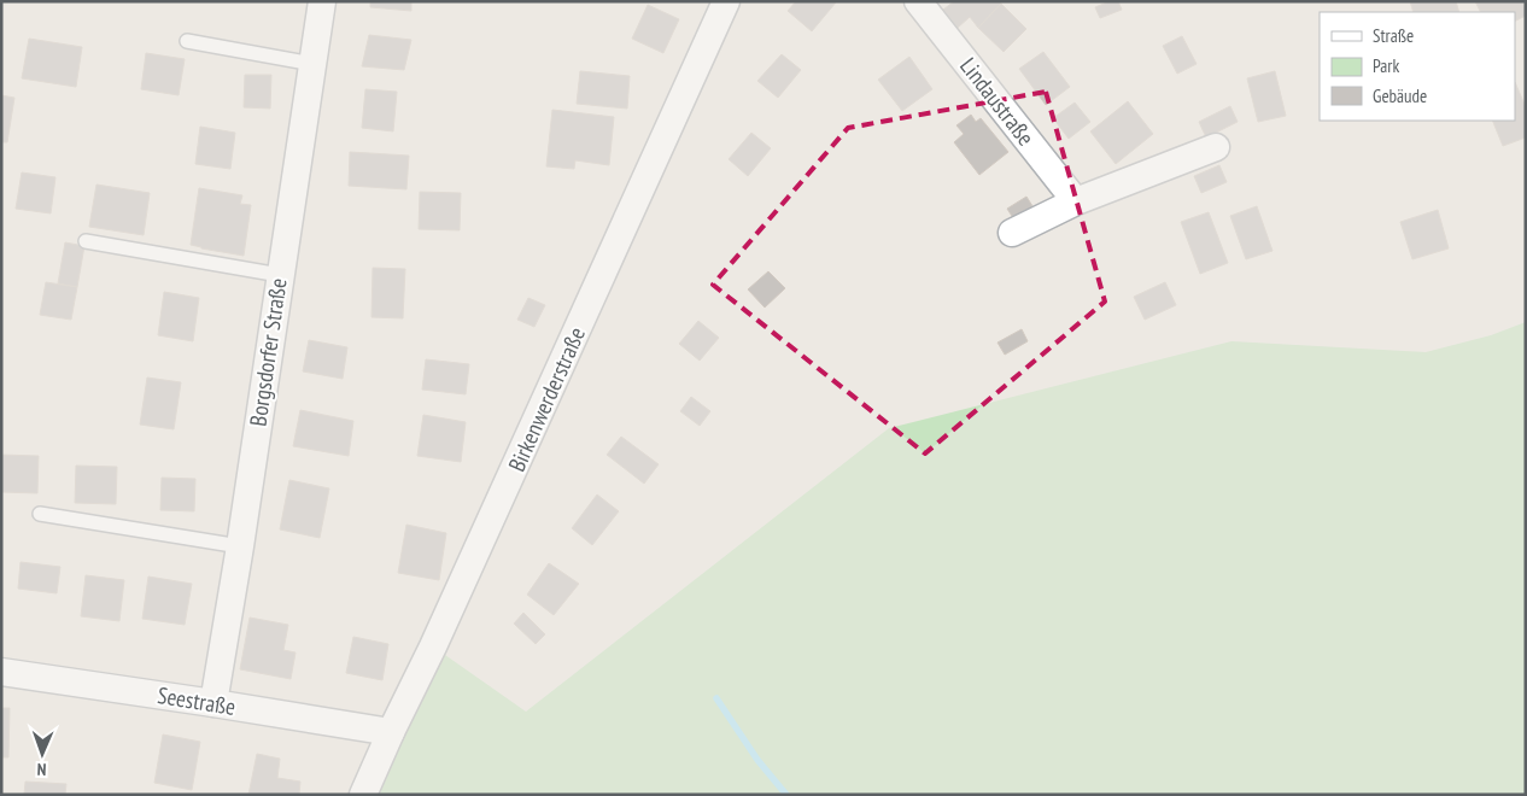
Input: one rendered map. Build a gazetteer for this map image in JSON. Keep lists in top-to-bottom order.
{
  "streets": {
    "street": [
      "Lindaustraße",
      "Borgsdorfer Straße",
      "Birkenwerderstraße",
      "Seestraße"
    ]
  },
  "crossings": [
    ["Borgsdorfer Straße", "Seestraße"],
    ["Birkenwerderstraße", "Seestraße"]
  ],
  "legend": ["Straße", "Park", "Gebäude"],
  "north": "bottom"
}
